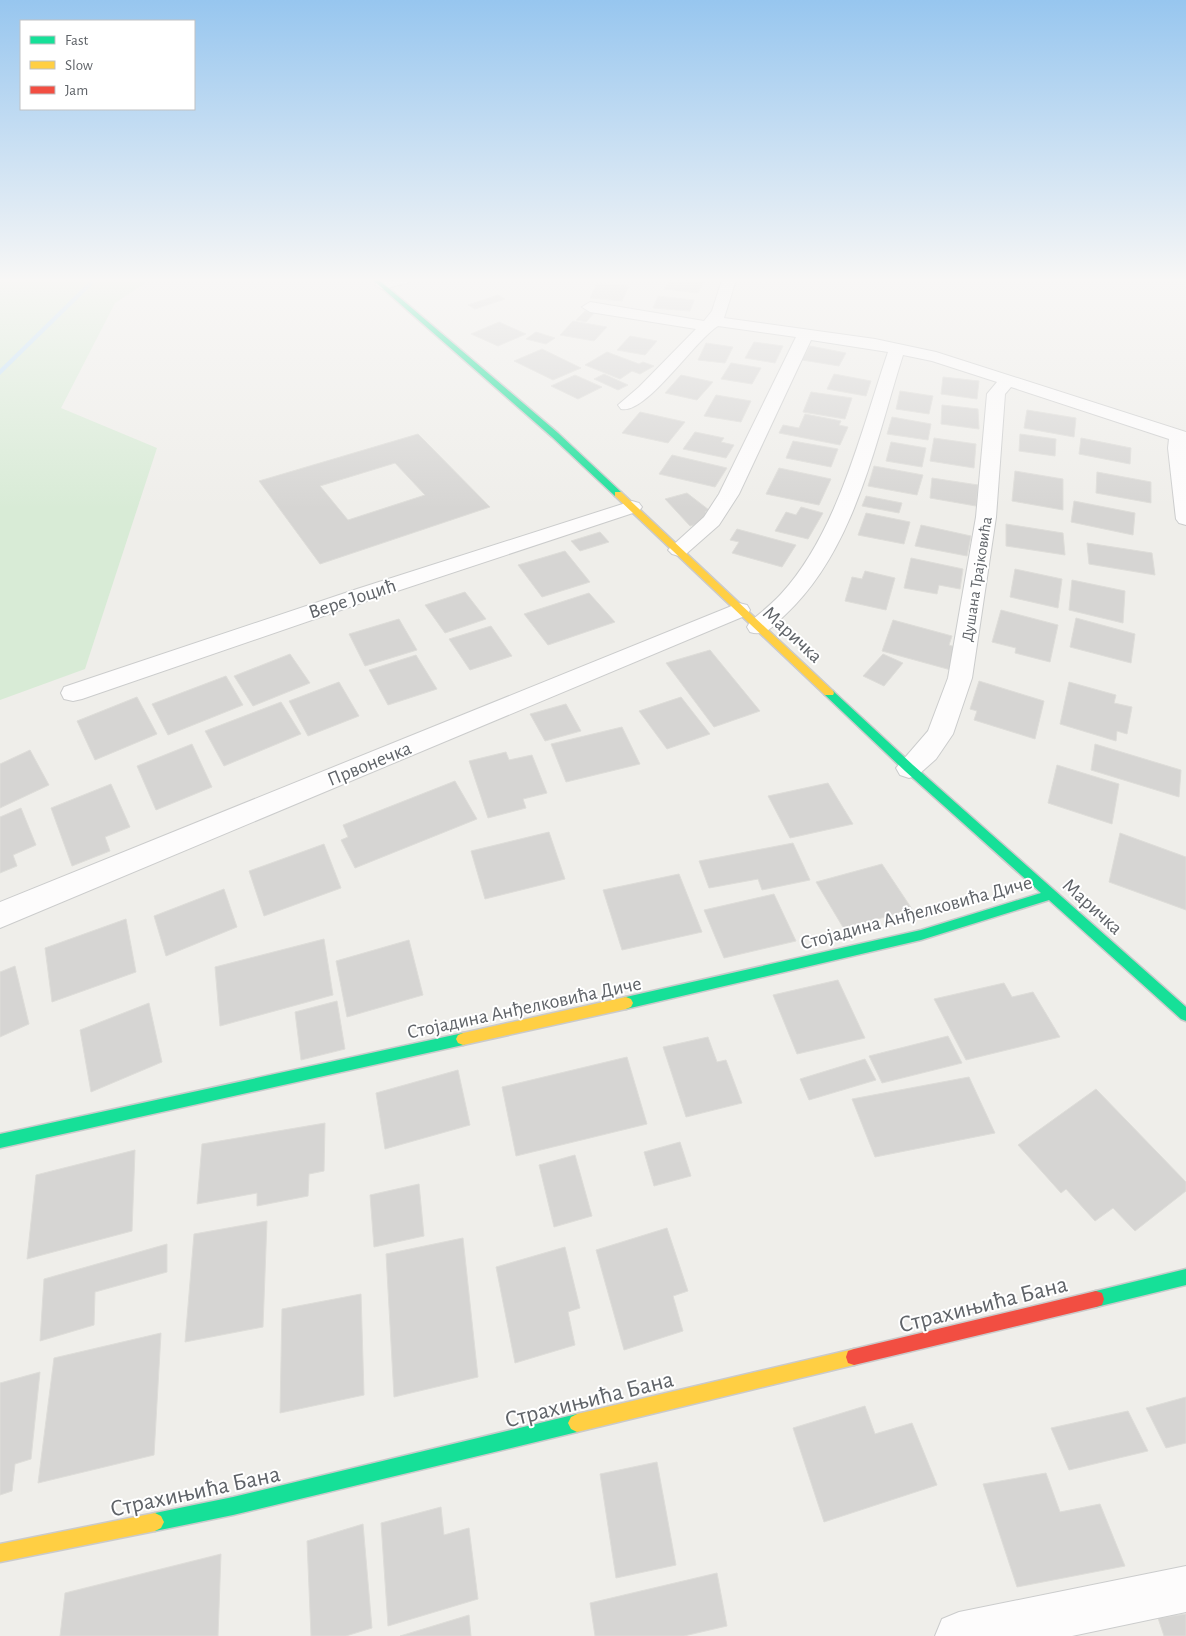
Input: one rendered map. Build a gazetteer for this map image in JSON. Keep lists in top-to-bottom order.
{
  "streets": {
    "street": [
      "Душана Трајковића",
      "Вере Јоцић",
      "Маричка",
      "Првонечка",
      "Стојадина Анђелковића Диче",
      "Страхињића Бана"
    ]
  },
  "crossings": [
    ["Душана Трајковића", "Маричка"],
    ["Вере Јоцић", "Маричка"],
    ["Маричка", "Првонечка"],
    ["Маричка", "Стојадина Анђелковића Диче"]
  ],
  "legend": ["Fast", "Slow", "Jam"]
}
